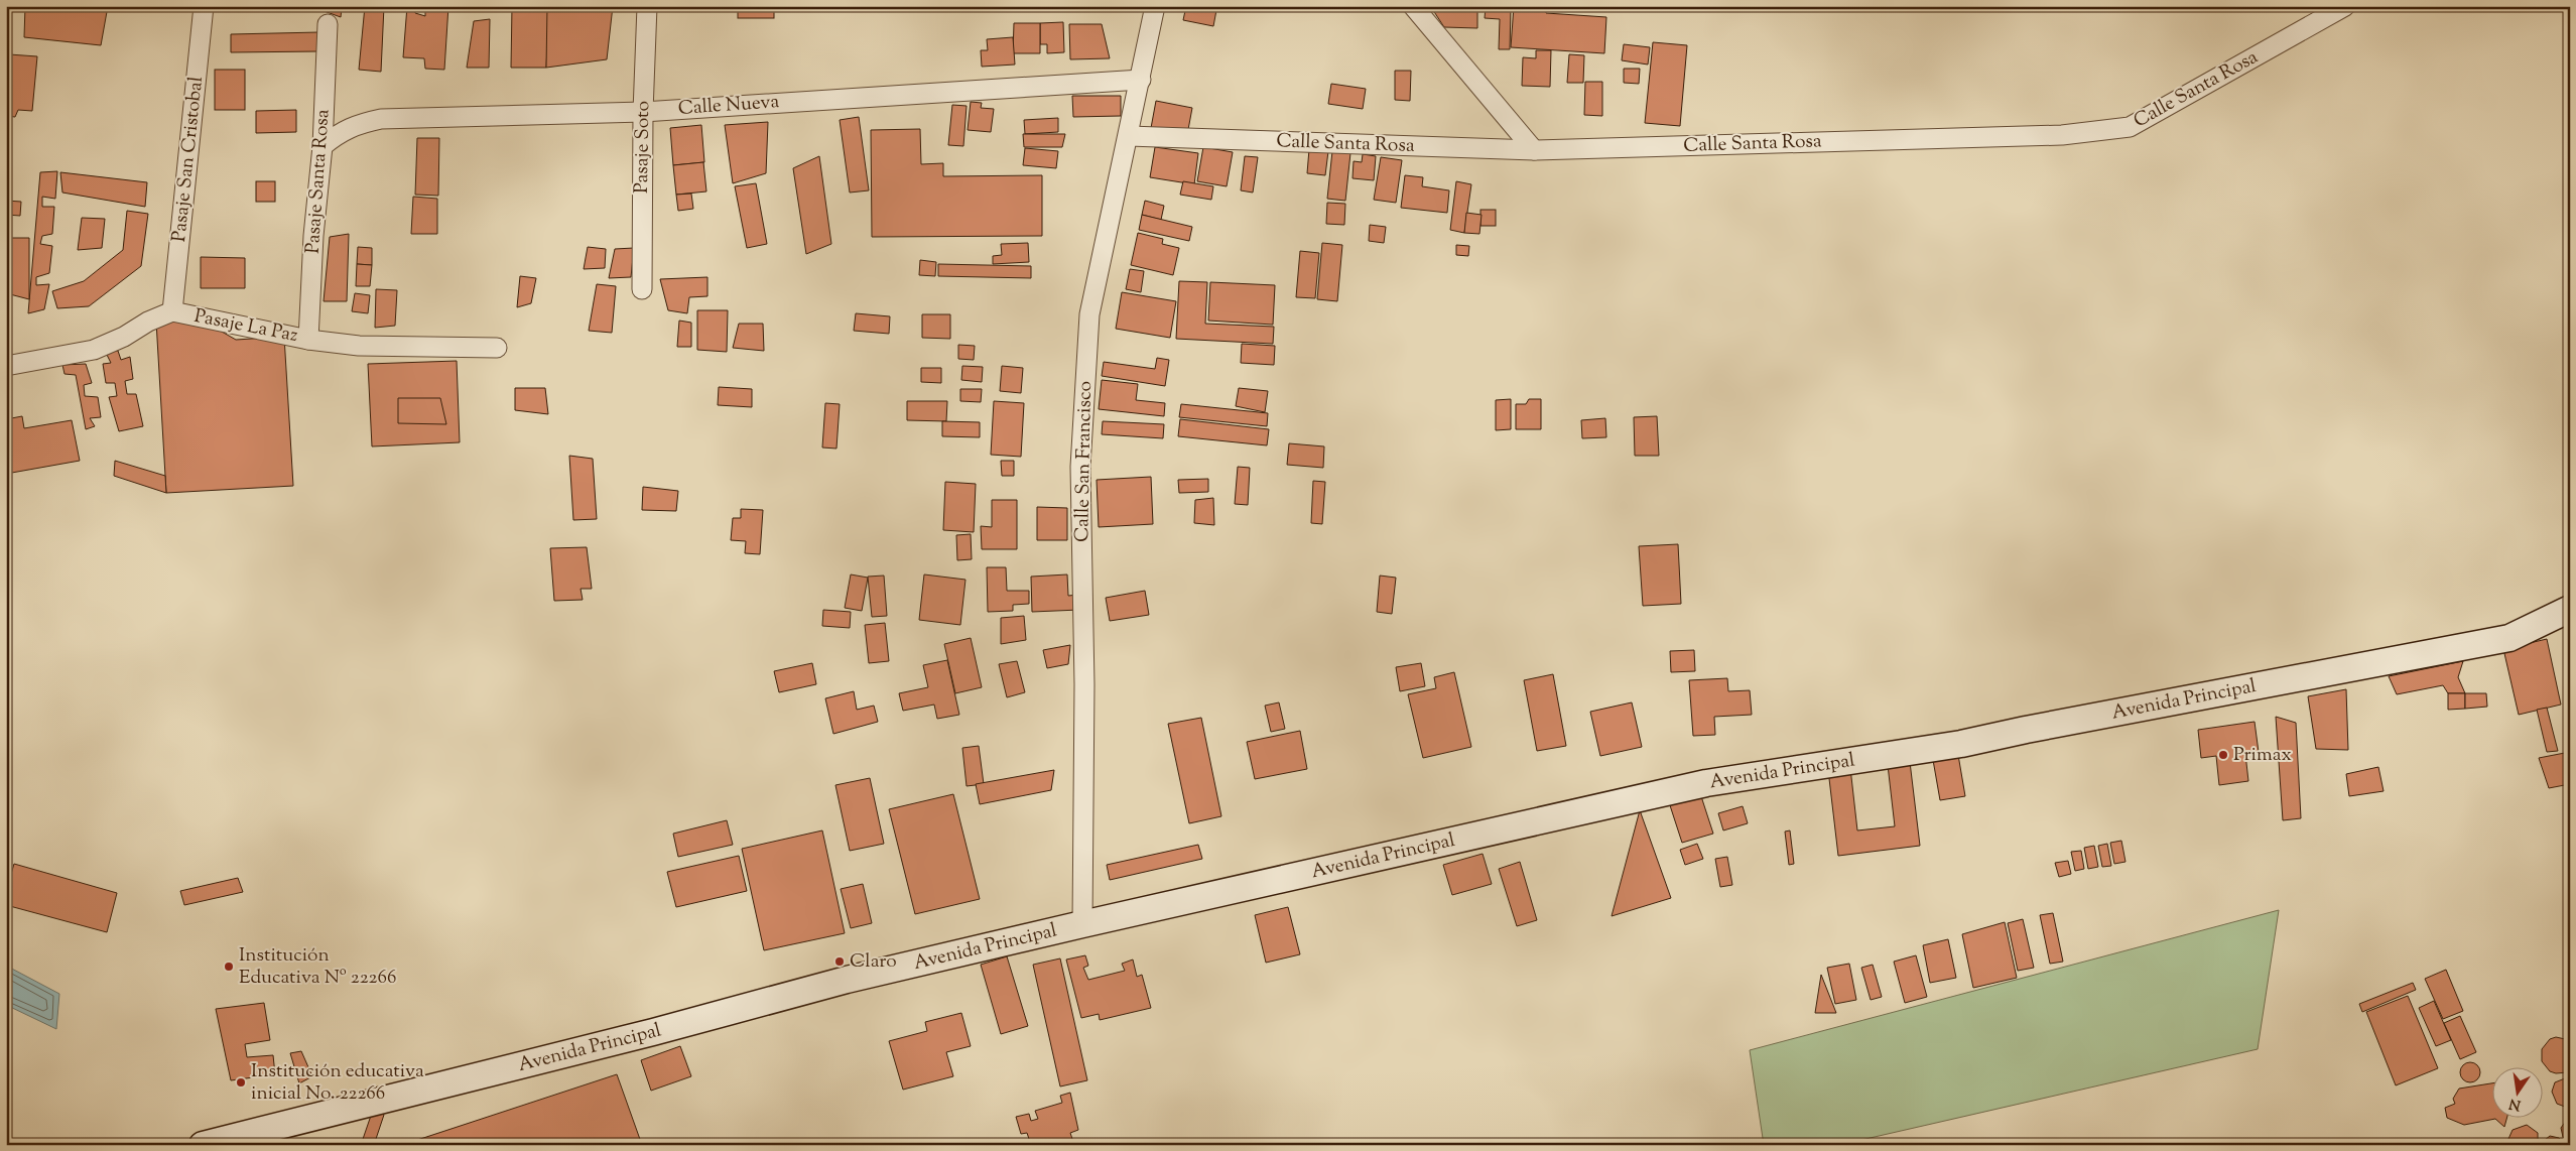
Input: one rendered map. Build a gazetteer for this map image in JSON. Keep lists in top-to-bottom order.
{
  "streets": {
    "main road": ["Avenida Principal"],
    "street": [
      "Calle Santa Rosa",
      "Calle Nueva",
      "Pasaje Soto",
      "Pasaje San Cristobal",
      "Pasaje Santa Rosa",
      "Pasaje La Paz",
      "Calle San Francisco"
    ]
  },
  "crossings": [
    ["Calle Santa Rosa", "Calle San Francisco"],
    ["Calle Nueva", "Pasaje Soto"],
    ["Calle Nueva", "Pasaje Santa Rosa"],
    ["Calle Nueva", "Calle San Francisco"],
    ["Pasaje San Cristobal", "Pasaje La Paz"],
    ["Pasaje Santa Rosa", "Pasaje La Paz"],
    ["Calle San Francisco", "Avenida Principal"]
  ],
  "places": [
    "Primax",
    "Claro",
    "Institución Educativa Nº 22266",
    "Institución educativa inicial No. 22266"
  ],
  "north": "bottom"
}
